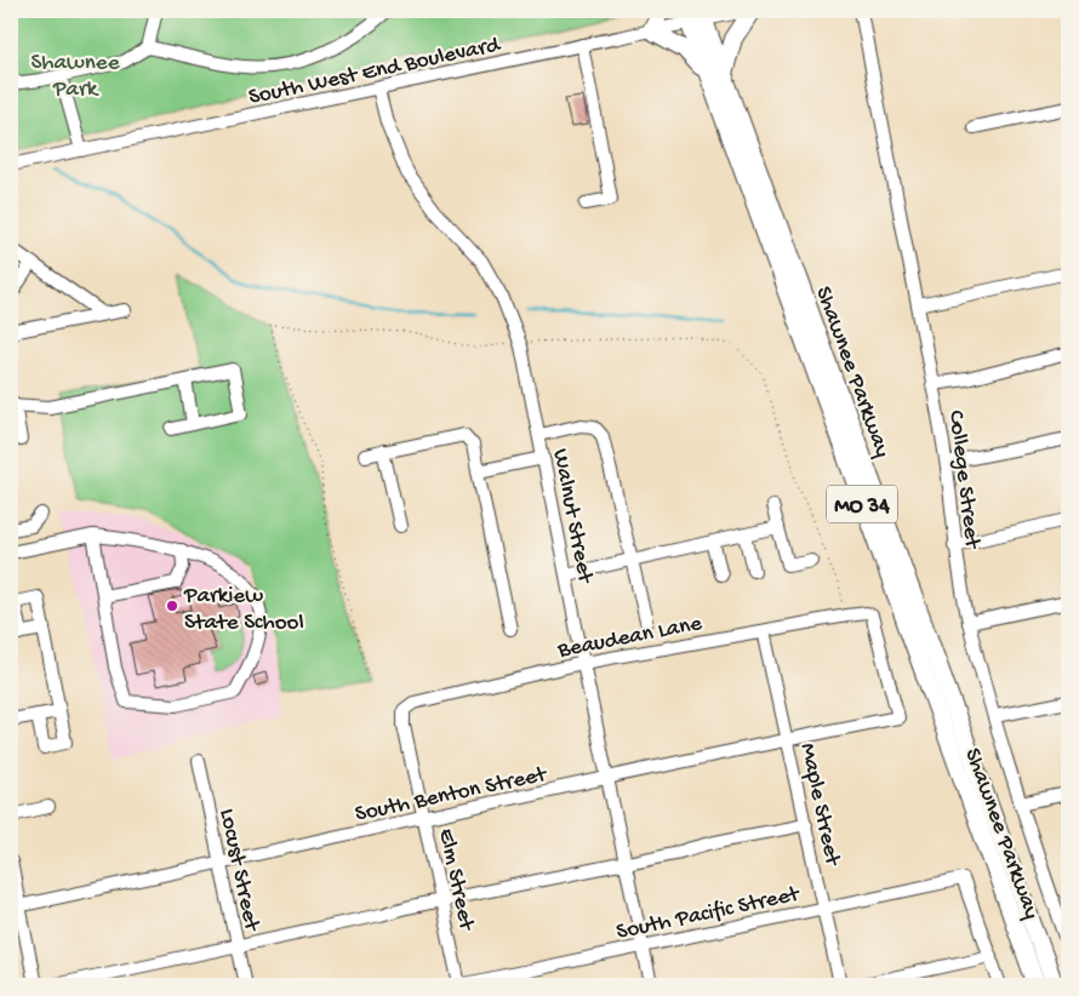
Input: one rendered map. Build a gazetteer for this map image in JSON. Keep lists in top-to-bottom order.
{
  "streets": {
    "highway": ["Shawnee Parkway", "MO 34"],
    "street": [
      "South West End Boulevard",
      "College Street",
      "Walnut Street",
      "Beaudean Lane",
      "South Benton Street",
      "Maple Street",
      "Locust Street",
      "Elm Street",
      "South Pacific Street"
    ]
  },
  "crossings": [
    ["South West End Boulevard", "Shawnee Parkway"],
    ["South West End Boulevard", "Walnut Street"],
    ["Walnut Street", "Beaudean Lane"],
    ["Walnut Street", "South Benton Street"],
    ["Walnut Street", "South Pacific Street"],
    ["Beaudean Lane", "South Benton Street"],
    ["Beaudean Lane", "Maple Street"],
    ["Beaudean Lane", "Elm Street"],
    ["South Benton Street", "Maple Street"],
    ["South Benton Street", "Locust Street"],
    ["South Benton Street", "Elm Street"],
    ["Maple Street", "South Pacific Street"],
    ["Elm Street", "South Pacific Street"]
  ],
  "parks": ["Shawnee Park"],
  "places": ["Parkiew State School"]
}
